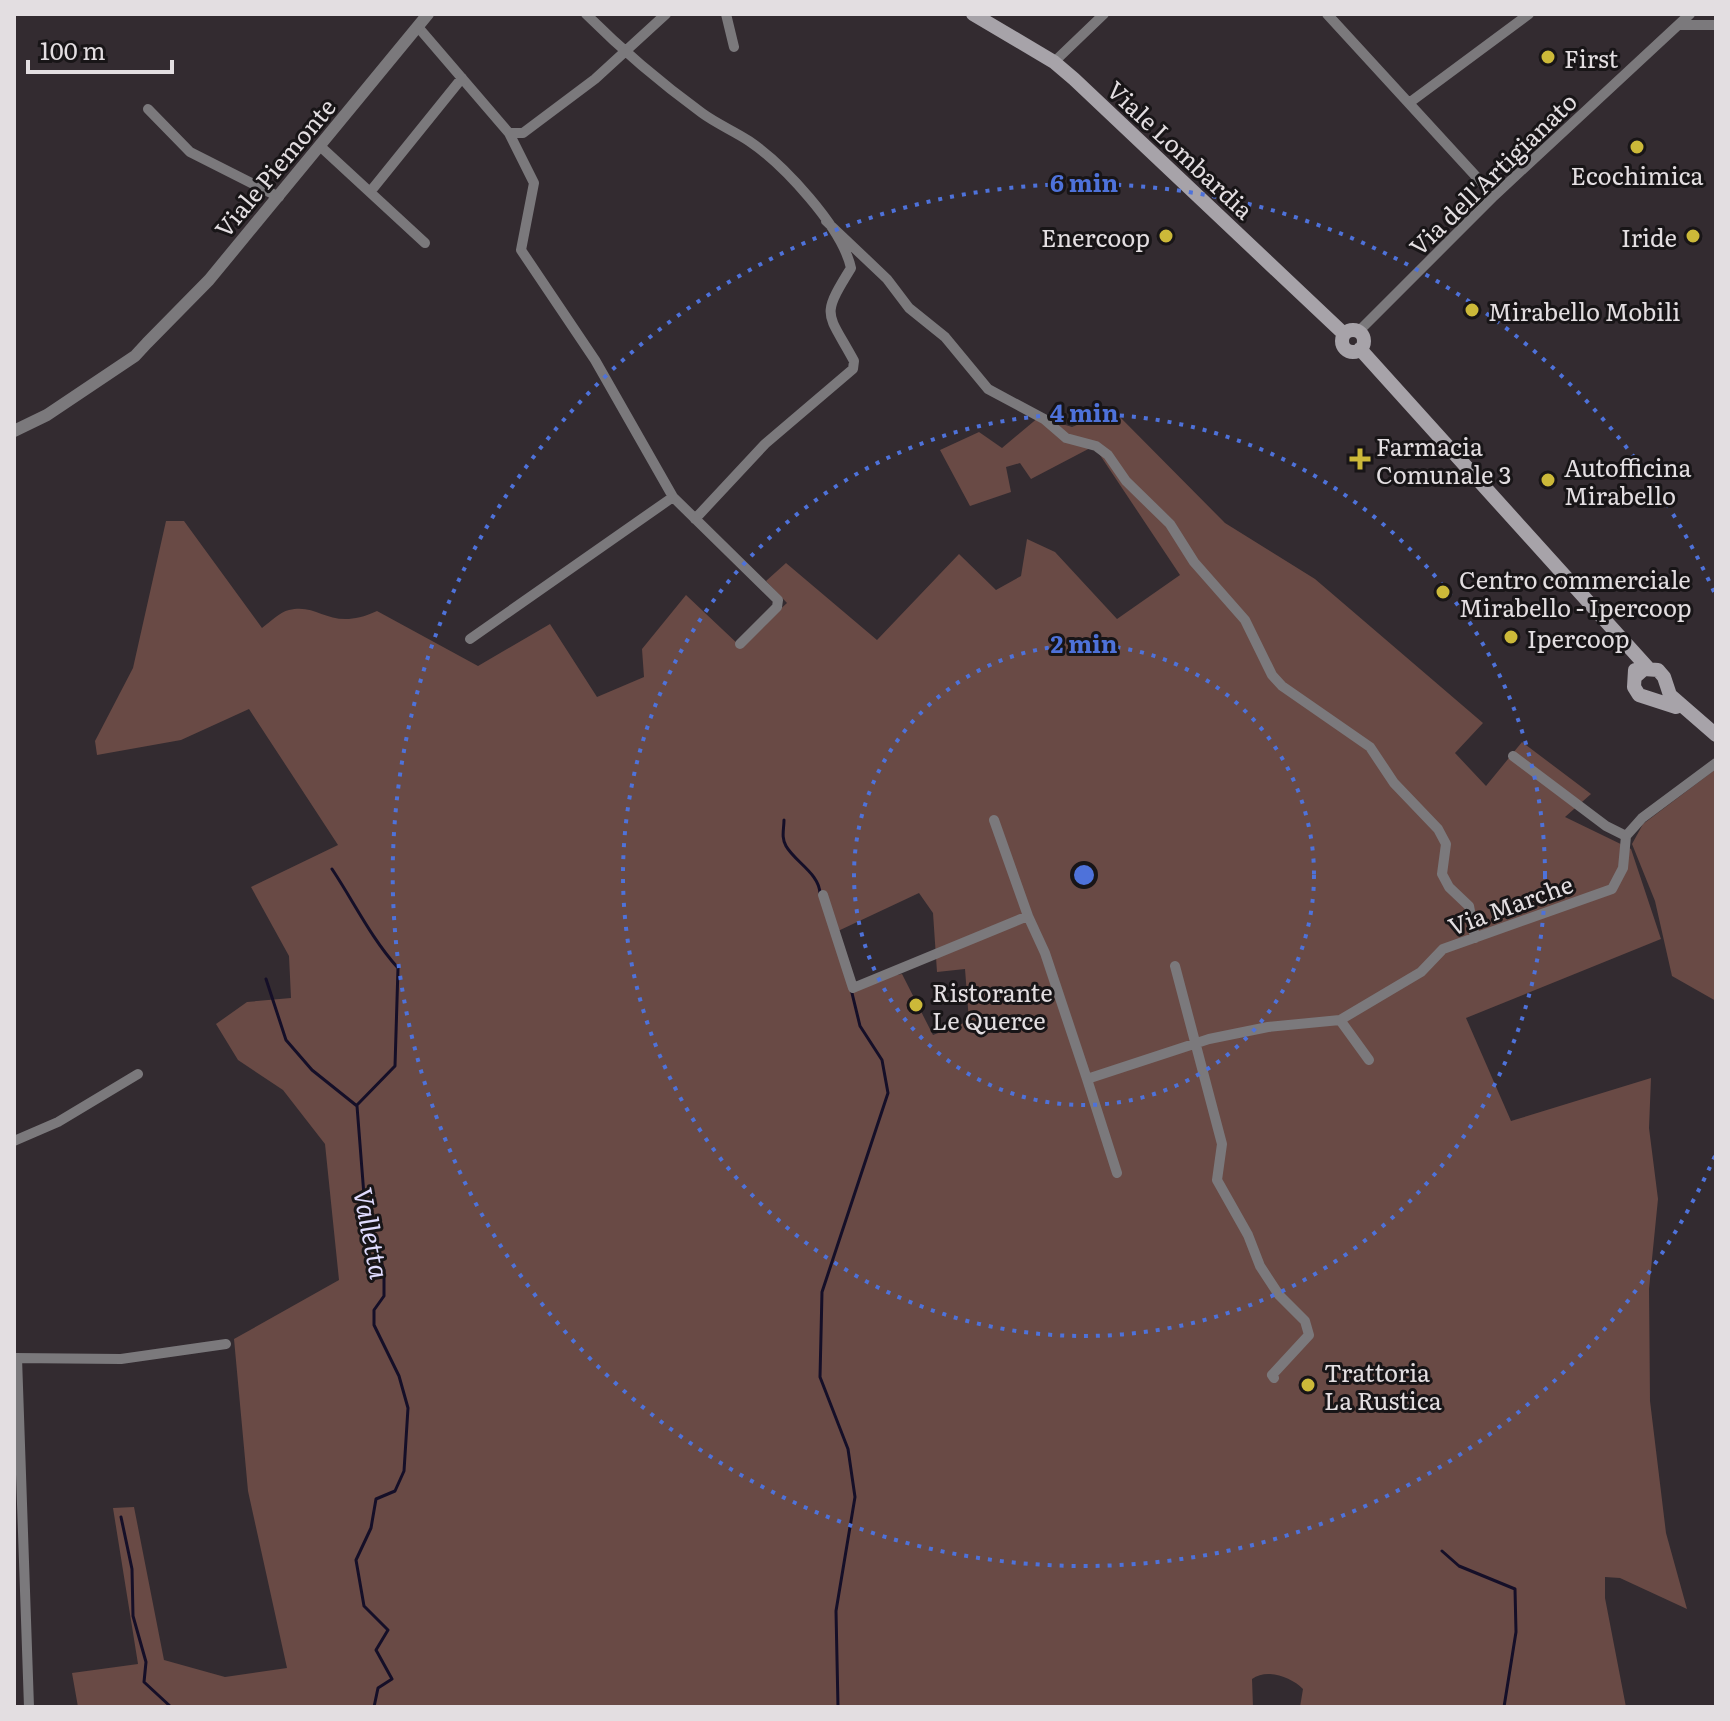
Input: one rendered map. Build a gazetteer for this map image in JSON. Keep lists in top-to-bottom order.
{
  "streets": {
    "main road": ["Viale Lombardia"],
    "street": ["Viale Piemonte", "Via dell'Artigianato", "Via Marche"]
  },
  "crossings": [
    ["Viale Lombardia", "Via dell'Artigianato"]
  ],
  "water": ["Valletta"],
  "places": {
    "other": [
      "First",
      "Ecochimica",
      "Enercoop",
      "Iride",
      "Mirabello Mobili",
      "Autofficina Mirabello",
      "Centro commerciale Mirabello - Ipercoop",
      "Ipercoop",
      "Ristorante Le Querce",
      "Trattoria La Rustica"
    ],
    "health": ["Farmacia Comunale 3"]
  },
  "scale_bar": "100 m",
  "rings": ["6 min", "4 min", "2 min"]
}
